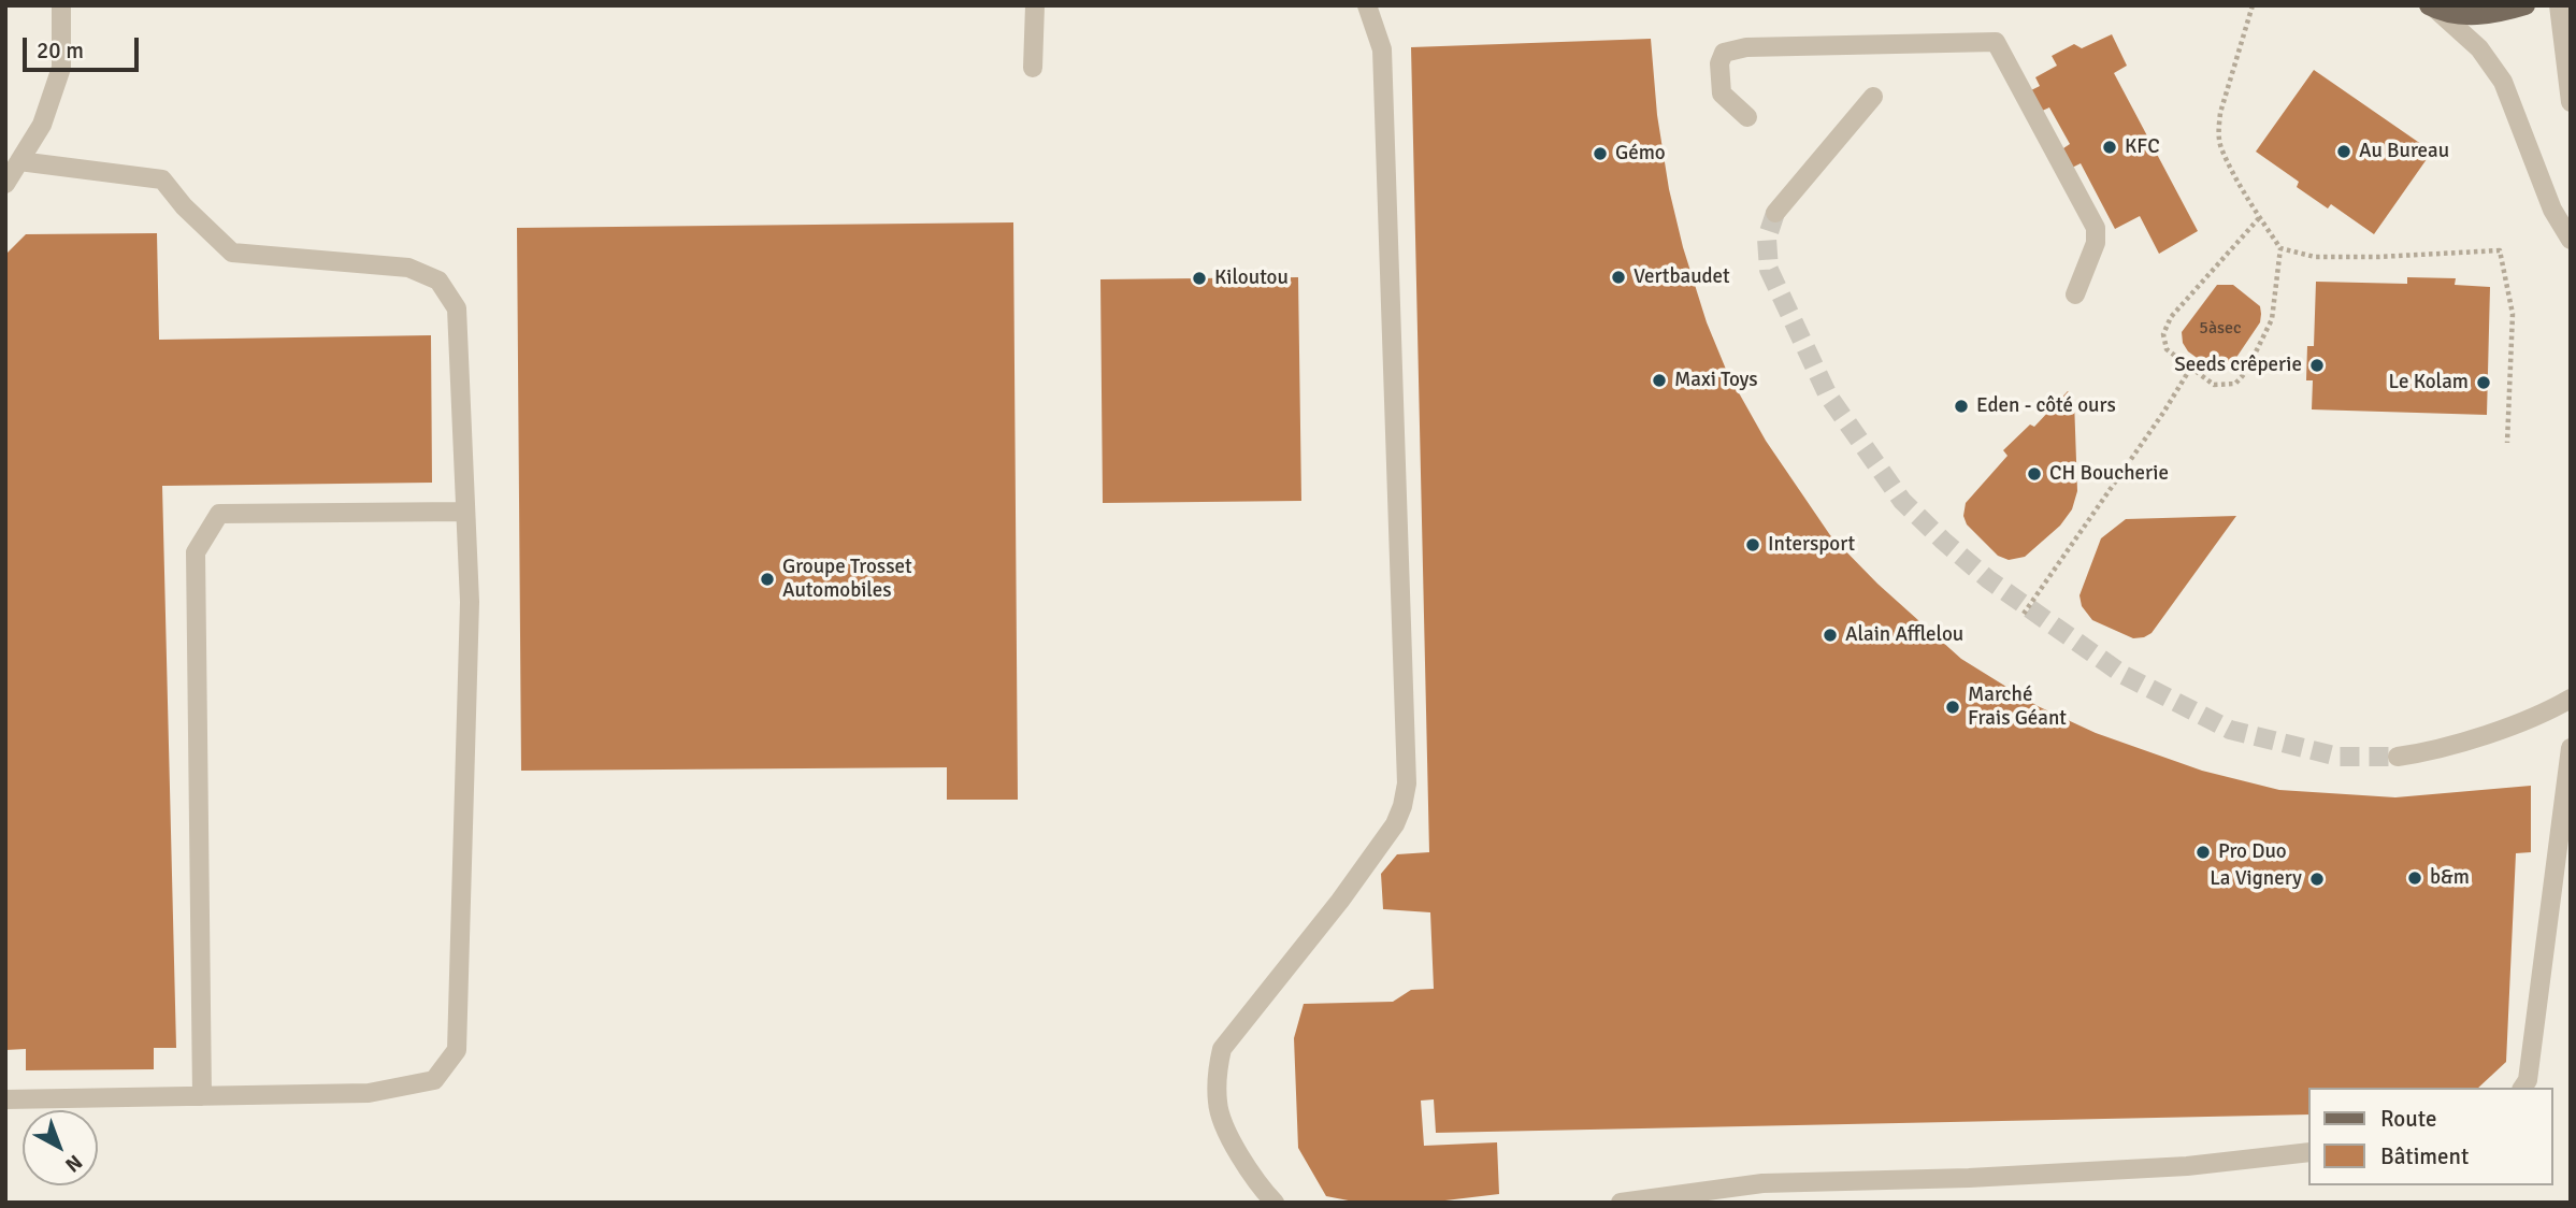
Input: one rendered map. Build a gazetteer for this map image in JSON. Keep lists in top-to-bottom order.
{
  "places": [
    "KFC",
    "Au Bureau",
    "Gémo",
    "Vertbaudet",
    "Kiloutou",
    "Seeds crêperie",
    "Maxi Toys",
    "Le Kolam",
    "Eden - côté ours",
    "CH Boucherie",
    "Intersport",
    "Groupe Trosset Automobiles",
    "Alain Afflelou",
    "Marché Frais Géant",
    "Pro Duo",
    "b&m",
    "La Vignery"
  ],
  "house_numbers": ["5àsec"],
  "legend": ["Route", "Bâtiment"],
  "scale_bar": "20 m",
  "north": "bottom right"
}
